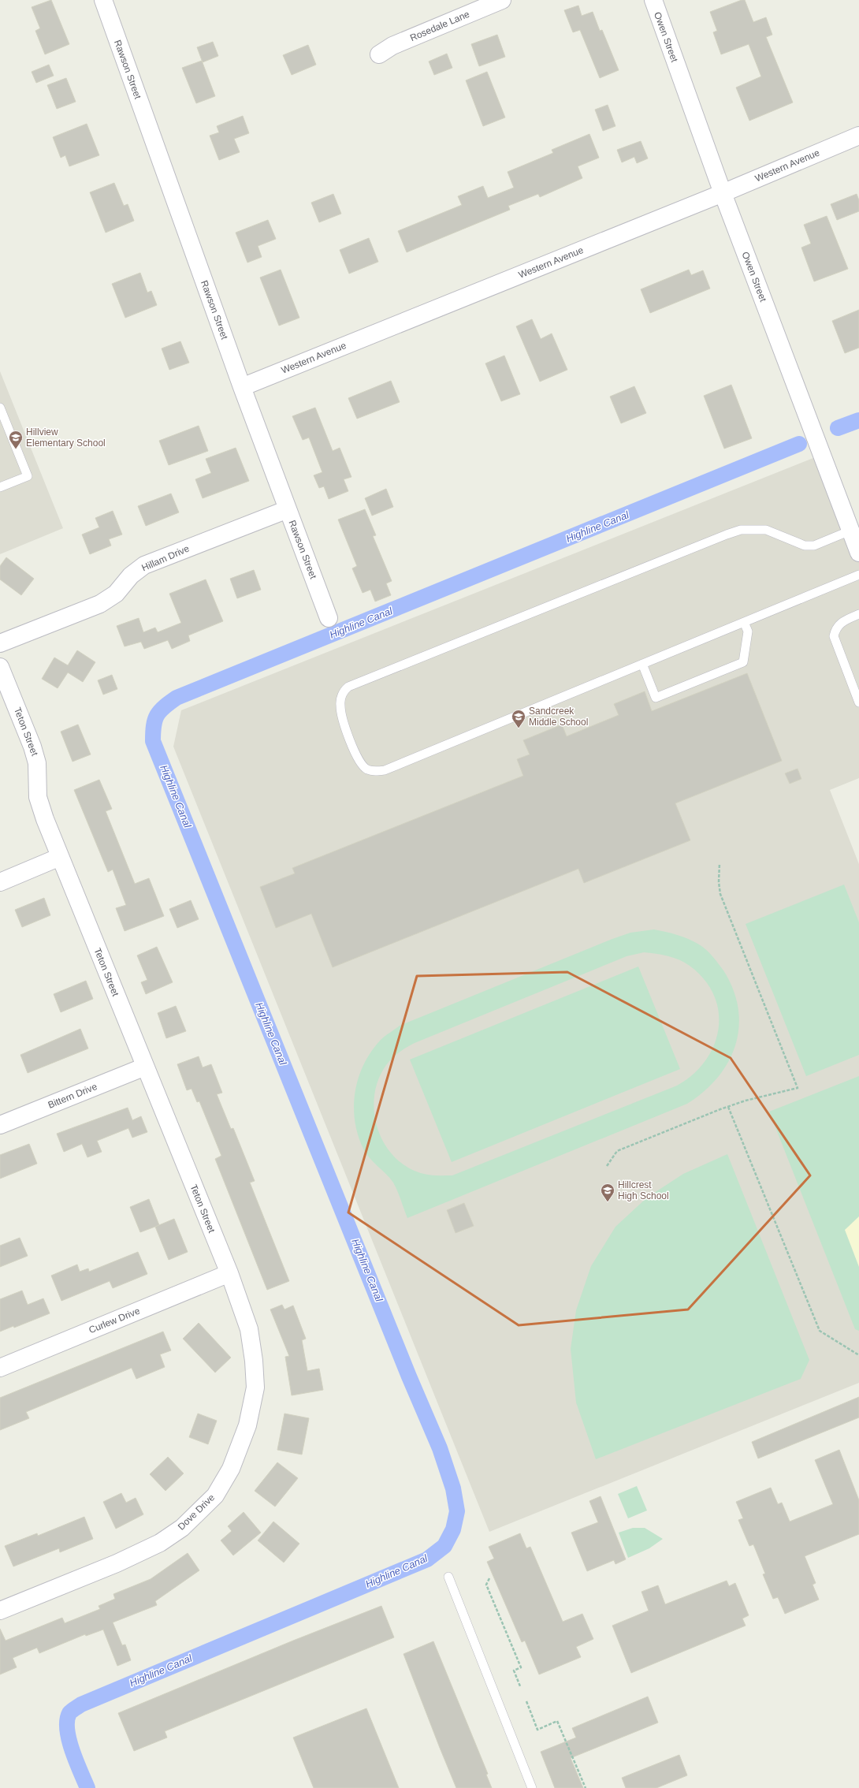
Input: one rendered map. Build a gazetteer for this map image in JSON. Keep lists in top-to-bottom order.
{
  "streets": {
    "street": [
      "Rosedale Lane",
      "Owen Street",
      "Rawson Street",
      "Western Avenue",
      "Hillam Drive",
      "Teton Street",
      "Bittern Drive",
      "Curlew Drive",
      "Dove Drive"
    ]
  },
  "crossings": [
    ["Owen Street", "Western Avenue"],
    ["Rawson Street", "Western Avenue"],
    ["Rawson Street", "Hillam Drive"],
    ["Teton Street", "Bittern Drive"],
    ["Teton Street", "Curlew Drive"],
    ["Teton Street", "Dove Drive"],
    ["Curlew Drive", "Dove Drive"]
  ],
  "water": ["Highline Canal"],
  "places": {
    "school or university": ["Hillview Elementary School", "Sandcreek Middle School", "Hillcrest High School"]
  }
}
